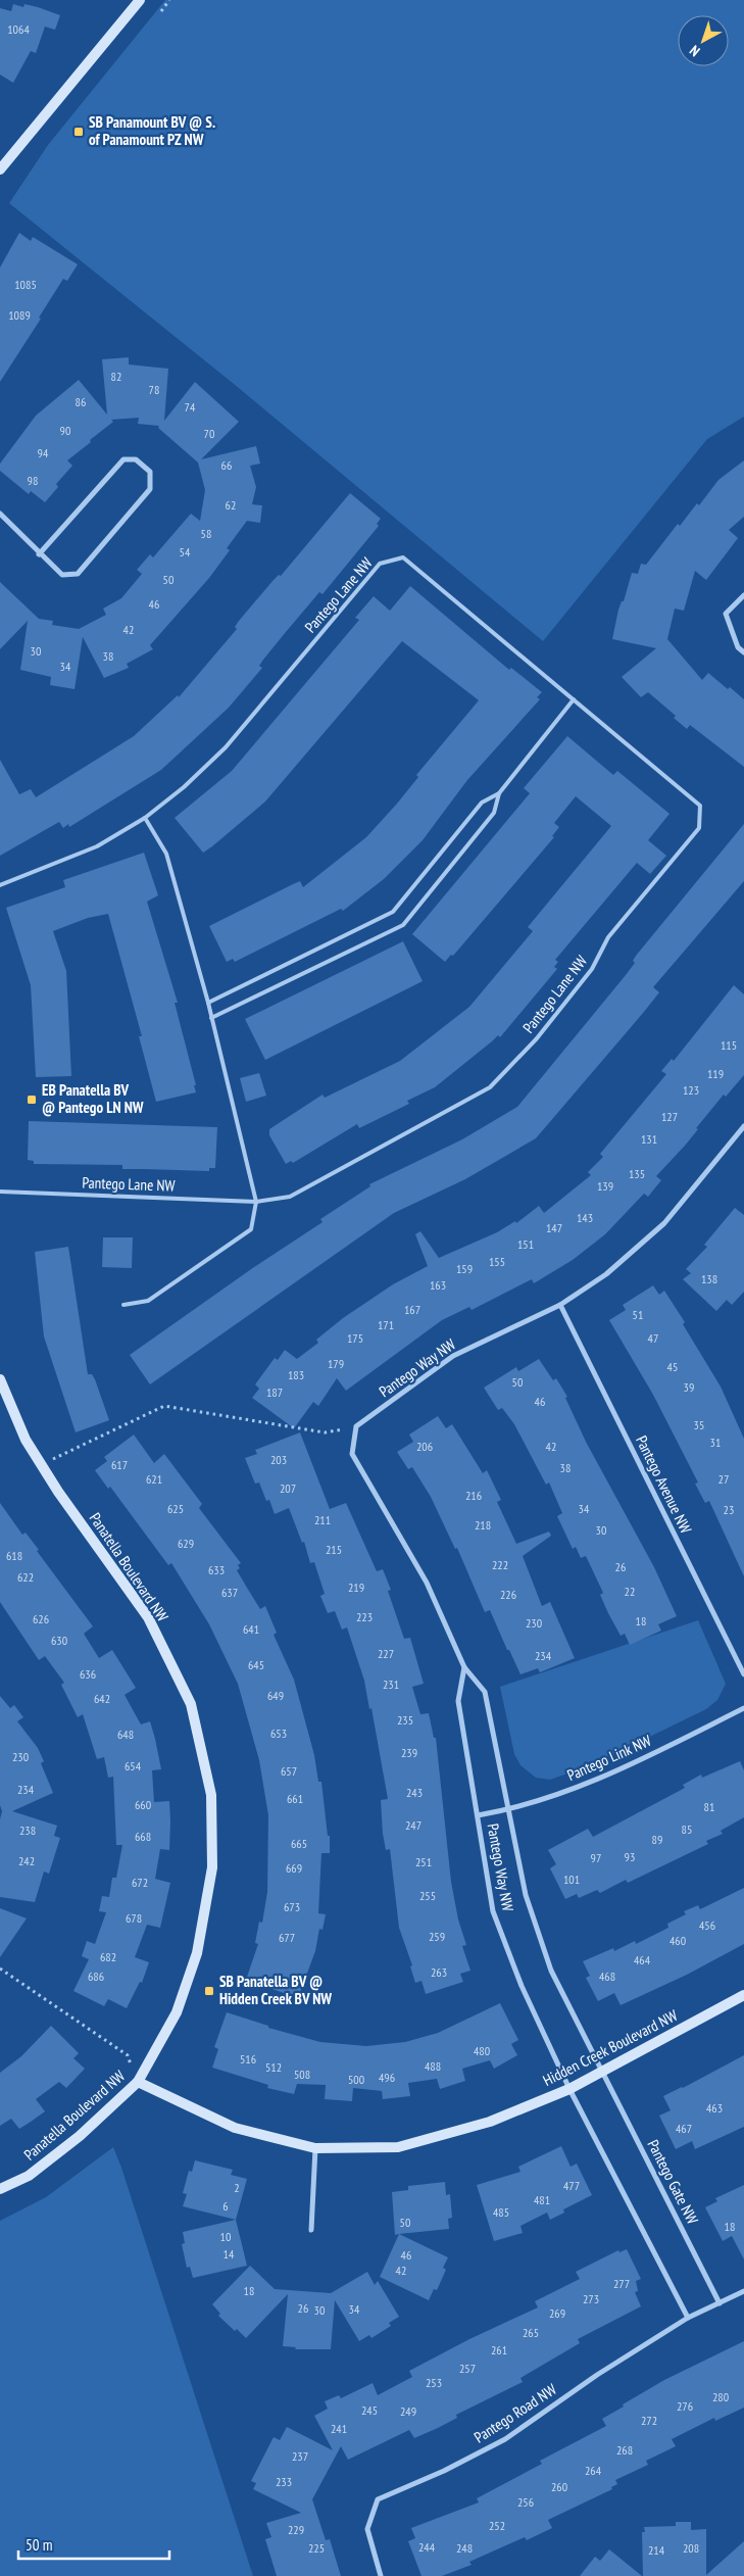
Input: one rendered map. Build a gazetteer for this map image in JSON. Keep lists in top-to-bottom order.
{
  "streets": {
    "street": [
      "Pantego Way NW",
      "Pantego Avenue NW",
      "Panatella Boulevard NW",
      "Pantego Link NW",
      "Hidden Creek Boulevard NW",
      "Pantego Gate NW",
      "Pantego Road NW"
    ],
    "lane": ["Pantego Lane NW"]
  },
  "crossings": [
    ["Pantego Way NW", "Pantego Avenue NW"],
    ["Pantego Way NW", "Pantego Link NW"],
    ["Pantego Way NW", "Hidden Creek Boulevard NW"],
    ["Pantego Way NW", "Pantego Gate NW"],
    ["Panatella Boulevard NW", "Hidden Creek Boulevard NW"],
    ["Hidden Creek Boulevard NW", "Pantego Gate NW"],
    ["Pantego Gate NW", "Pantego Road NW"]
  ],
  "places": {
    "transit": ["SB Panamount BV @ S. of Panamount PZ NW", "EB Panatella BV @ Pantego LN NW", "SB Panatella BV @ Hidden Creek BV NW"]
  },
  "house_numbers": [
    "1064",
    "1085",
    "1089",
    "82",
    "78",
    "86",
    "74",
    "90",
    "70",
    "94",
    "66",
    "98",
    "62",
    "58",
    "54",
    "50",
    "46",
    "42",
    "30",
    "38",
    "34",
    "115",
    "119",
    "123",
    "127",
    "131",
    "135",
    "139",
    "143",
    "147",
    "151",
    "155",
    "159",
    "138",
    "163",
    "167",
    "51",
    "171",
    "175",
    "47",
    "179",
    "45",
    "183",
    "50",
    "39",
    "187",
    "46",
    "35",
    "31",
    "206",
    "42",
    "203",
    "617",
    "38",
    "621",
    "27",
    "207",
    "216",
    "625",
    "34",
    "23",
    "211",
    "218",
    "30",
    "629",
    "215",
    "618",
    "222",
    "26",
    "633",
    "622",
    "219",
    "22",
    "637",
    "226",
    "223",
    "626",
    "18",
    "230",
    "641",
    "630",
    "227",
    "234",
    "645",
    "636",
    "231",
    "649",
    "642",
    "235",
    "653",
    "648",
    "239",
    "230",
    "654",
    "657",
    "234",
    "243",
    "661",
    "660",
    "81",
    "247",
    "85",
    "238",
    "668",
    "89",
    "665",
    "93",
    "97",
    "242",
    "251",
    "669",
    "101",
    "672",
    "255",
    "673",
    "678",
    "456",
    "259",
    "677",
    "460",
    "682",
    "464",
    "263",
    "686",
    "468",
    "480",
    "516",
    "488",
    "512",
    "508",
    "496",
    "500",
    "463",
    "467",
    "477",
    "2",
    "481",
    "6",
    "485",
    "50",
    "18",
    "10",
    "14",
    "46",
    "42",
    "277",
    "18",
    "273",
    "26",
    "34",
    "30",
    "269",
    "265",
    "261",
    "257",
    "253",
    "280",
    "276",
    "245",
    "249",
    "272",
    "241",
    "268",
    "237",
    "264",
    "233",
    "260",
    "256",
    "252",
    "229",
    "244",
    "225",
    "248",
    "208",
    "214"
  ],
  "scale_bar": "50 m",
  "north": "bottom left"
}
